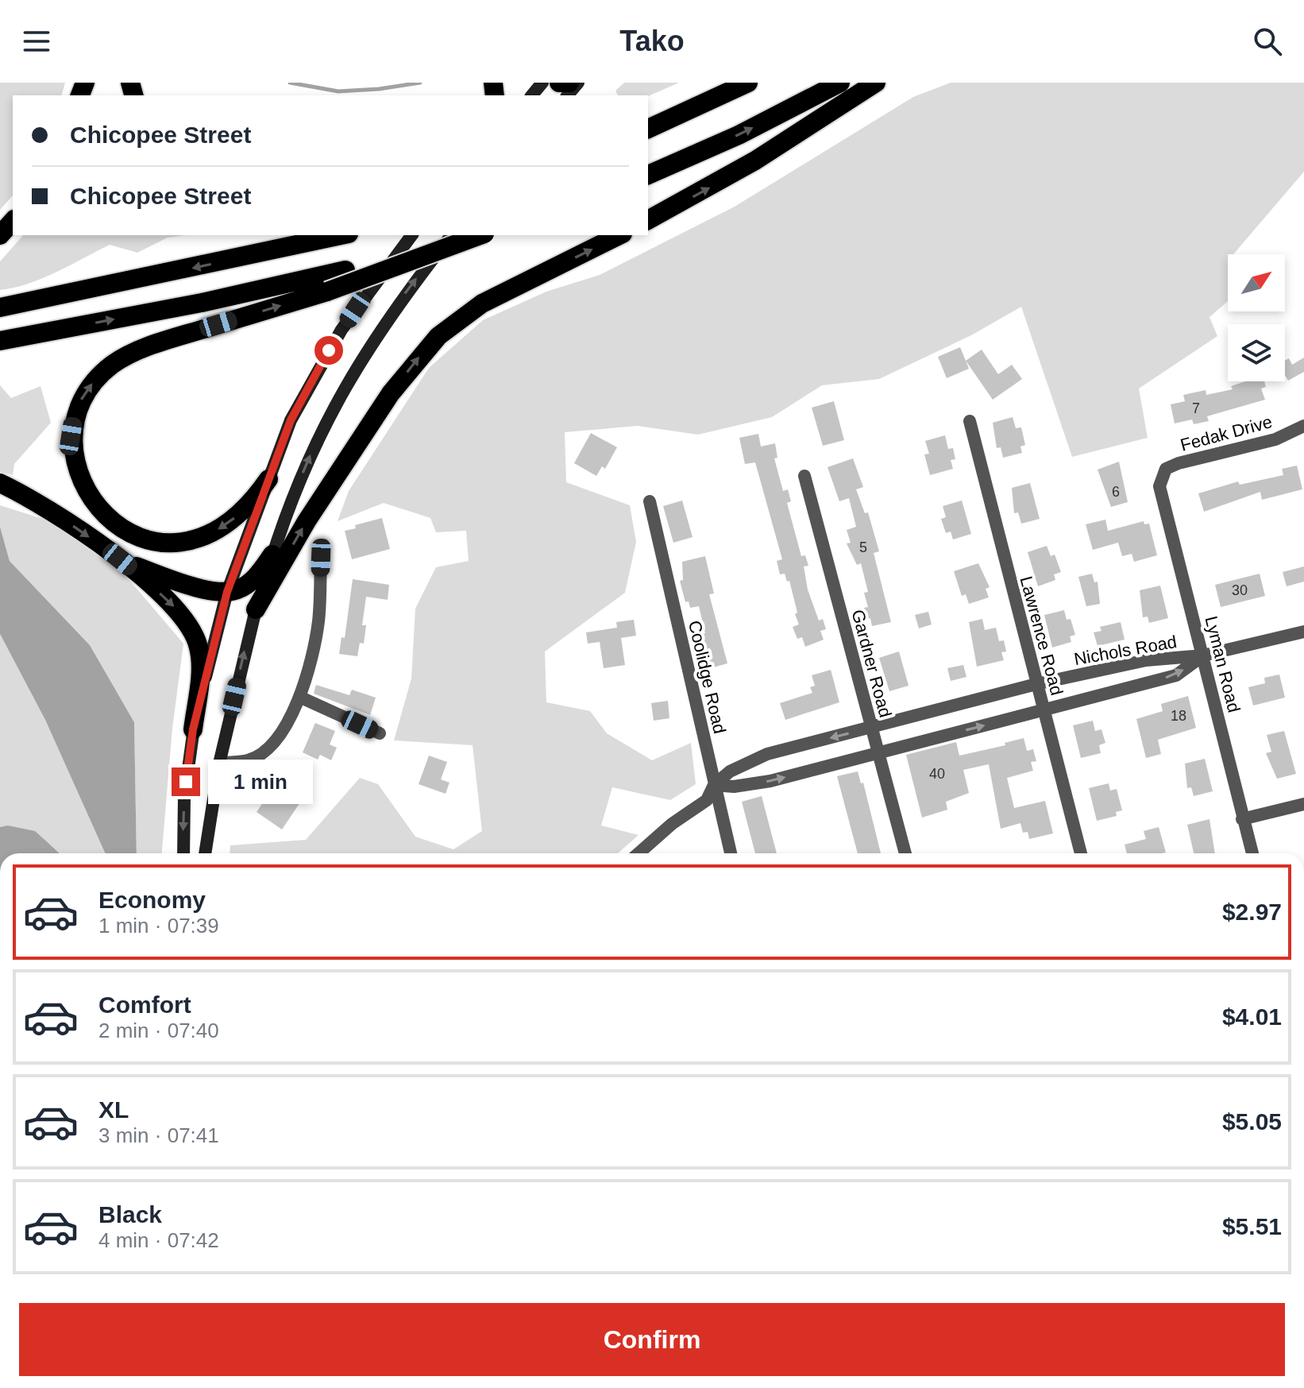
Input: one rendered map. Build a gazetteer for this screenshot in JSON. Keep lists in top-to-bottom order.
{
  "streets": {
    "street": [
      "Fedak Drive",
      "Lawrence Road",
      "Nichols Road",
      "Gardner Road",
      "Lyman Road",
      "Coolidge Road"
    ]
  },
  "crossings": [
    ["Fedak Drive", "Lyman Road"],
    ["Lawrence Road", "Nichols Road"],
    ["Nichols Road", "Gardner Road"],
    ["Nichols Road", "Lyman Road"],
    ["Nichols Road", "Coolidge Road"]
  ],
  "house_numbers": [
    "7",
    "6",
    "5",
    "30",
    "18",
    "40"
  ],
  "north": "top right",
  "page": {
    "header": "Tako",
    "banner": ["Chicopee Street", "Chicopee Street"],
    "bubble": "1 min",
    "list": [
      {
        "name": "Economy",
        "note": "1 min · 07:39",
        "value": "$2.97"
      },
      {
        "name": "Comfort",
        "note": "2 min · 07:40",
        "value": "$4.01"
      },
      {
        "name": "XL",
        "note": "3 min · 07:41",
        "value": "$5.05"
      },
      {
        "name": "Black",
        "note": "4 min · 07:42",
        "value": "$5.51"
      }
    ],
    "buttons": "Confirm"
  }
}
